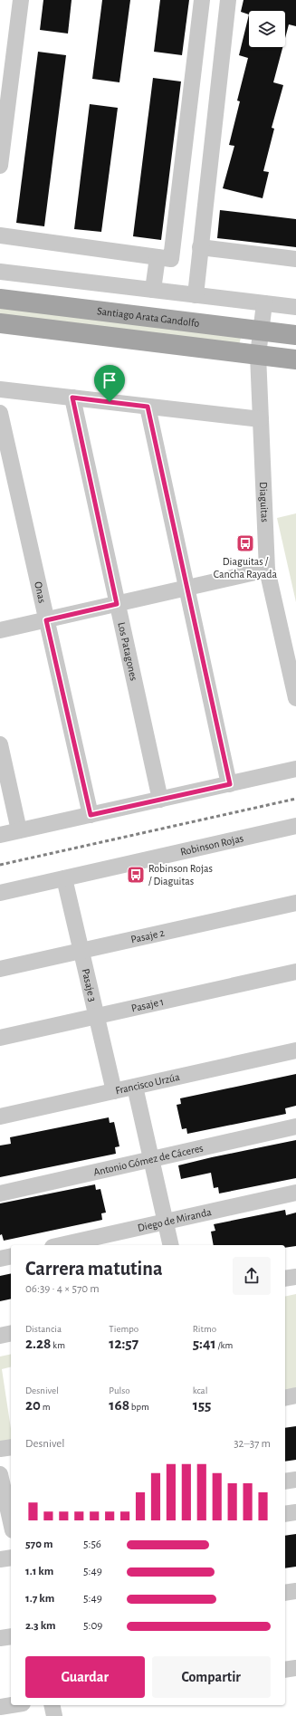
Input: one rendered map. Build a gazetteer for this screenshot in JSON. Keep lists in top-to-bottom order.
{
  "streets": {
    "main road": ["Santiago Arata Gandolfo"],
    "street": [
      "Diaguitas",
      "Onas",
      "Los Patagones",
      "Robinson Rojas",
      "Pasaje 2",
      "Pasaje 3",
      "Pasaje 1",
      "Francisco Urzúa",
      "Antonio Gómez de Cáceres",
      "Diego de Miranda"
    ]
  },
  "crossings": [
    ["Santiago Arata Gandolfo", "Diaguitas"],
    ["Robinson Rojas", "Pasaje 3"],
    ["Pasaje 2", "Pasaje 3"],
    ["Pasaje 3", "Pasaje 1"],
    ["Pasaje 3", "Francisco Urzúa"]
  ],
  "places": {
    "bus stop": ["Diaguitas / Cancha Rayada", "Robinson Rojas / Diaguitas"]
  },
  "page": {
    "heading": ["Carrera matutina", "06:39 · 4 × 570 m"],
    "stats": [
      ["Distancia", "2.28 km"],
      ["Tiempo", "12:57"],
      ["Ritmo", "5:41 /km"],
      ["Desnivel", "20 m"],
      ["Pulso", "168 bpm"],
      ["kcal", "155"]
    ],
    "chart": ["Desnivel", "32–37 m"],
    "list": [
      {
        "name": "570 m",
        "note": "5:56"
      },
      {
        "name": "1.1 km",
        "note": "5:49"
      },
      {
        "name": "1.7 km",
        "note": "5:49"
      },
      {
        "name": "2.3 km",
        "note": "5:09"
      }
    ],
    "buttons": ["Guardar", "Compartir"]
  }
}
